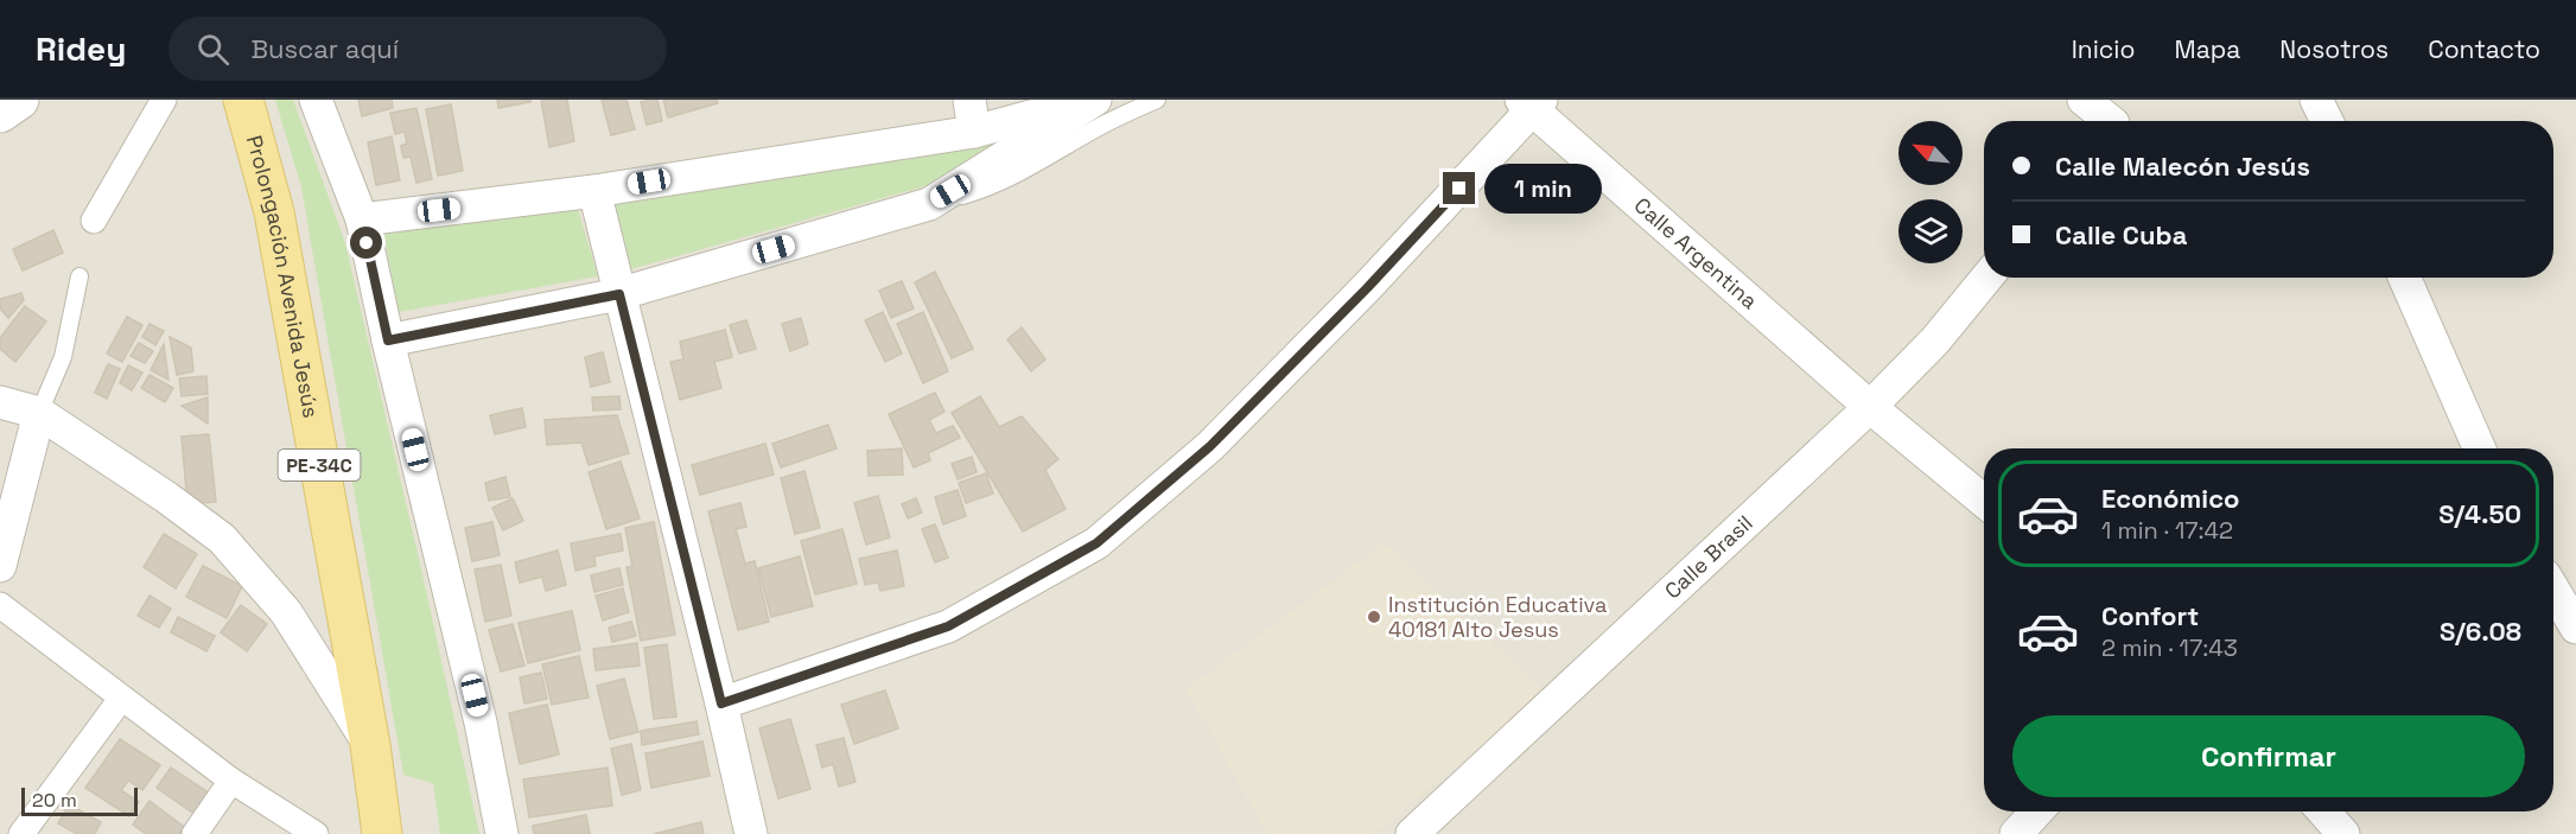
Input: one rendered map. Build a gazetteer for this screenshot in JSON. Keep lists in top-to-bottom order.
{
  "streets": {
    "main road": ["Prolongación Avenida Jesús", "PE-34C"],
    "street": ["Calle Argentina", "Calle Brasil"]
  },
  "crossings": [
    ["Calle Argentina", "Calle Brasil"]
  ],
  "places": ["Institución Educativa 40181 Alto Jesus"],
  "scale_bar": "20 m",
  "north": "top left",
  "page": {
    "header": "Ridey",
    "search": "Buscar aquí",
    "nav": [
      "Inicio",
      "Mapa",
      "Nosotros",
      "Contacto"
    ],
    "banner": ["Calle Malecón Jesús", "Calle Cuba"],
    "bubble": "1 min",
    "list": [
      {
        "name": "Económico",
        "note": "1 min · 17:42",
        "value": "S/4.50"
      },
      {
        "name": "Confort",
        "note": "2 min · 17:43",
        "value": "S/6.08"
      }
    ],
    "buttons": "Confirmar",
    "scale": "20 m"
  }
}
